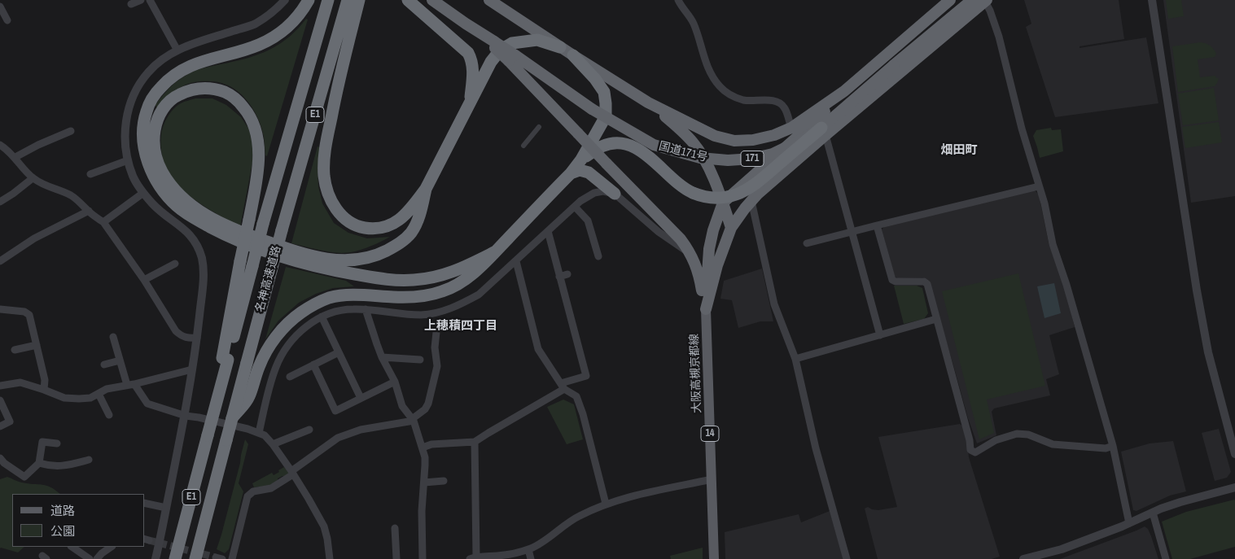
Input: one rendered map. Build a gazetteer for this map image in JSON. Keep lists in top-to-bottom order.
{
  "streets": {
    "highway": [
      "E1",
      "国道171号",
      "171",
      "名神高速道路"
    ],
    "main road": ["大阪高槻京都線", "14"]
  },
  "crossings": [
    ["E1", "名神高速道路"]
  ],
  "districts": ["畑田町", "上穂積四丁目"],
  "legend": ["道路", "公園"]
}
